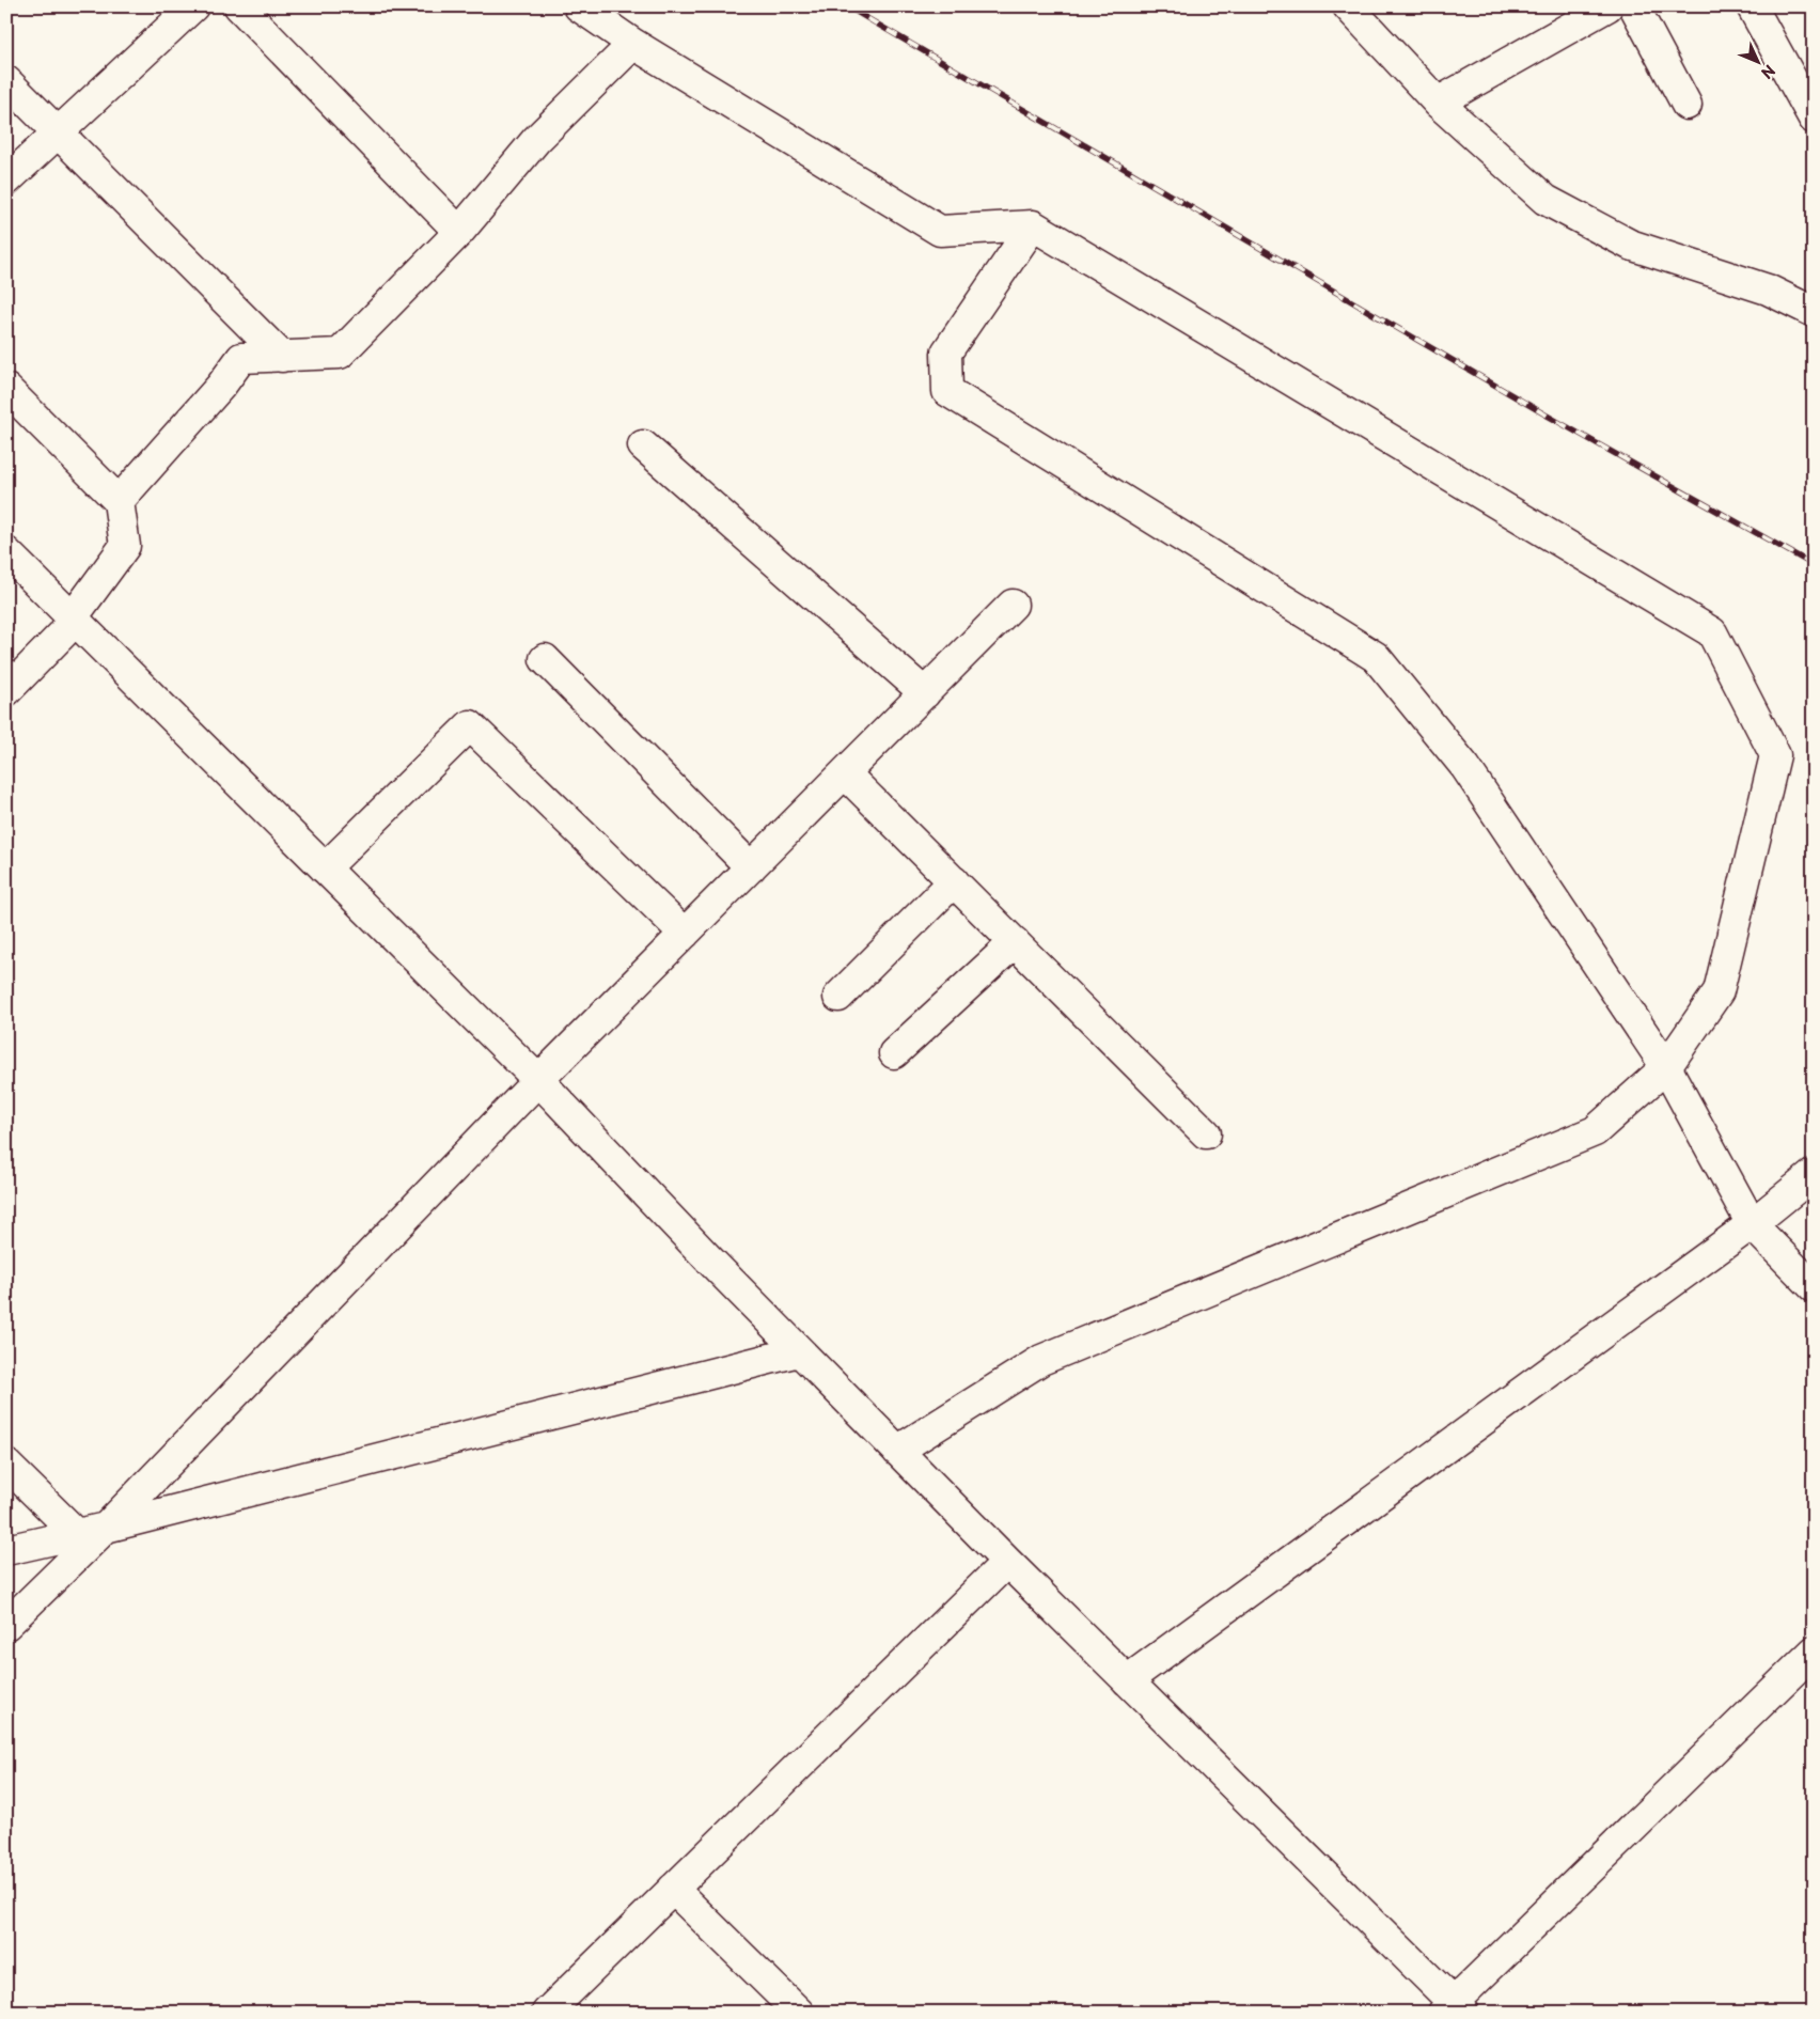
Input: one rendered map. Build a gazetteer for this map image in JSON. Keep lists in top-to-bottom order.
{
  "north": "bottom right"
}
